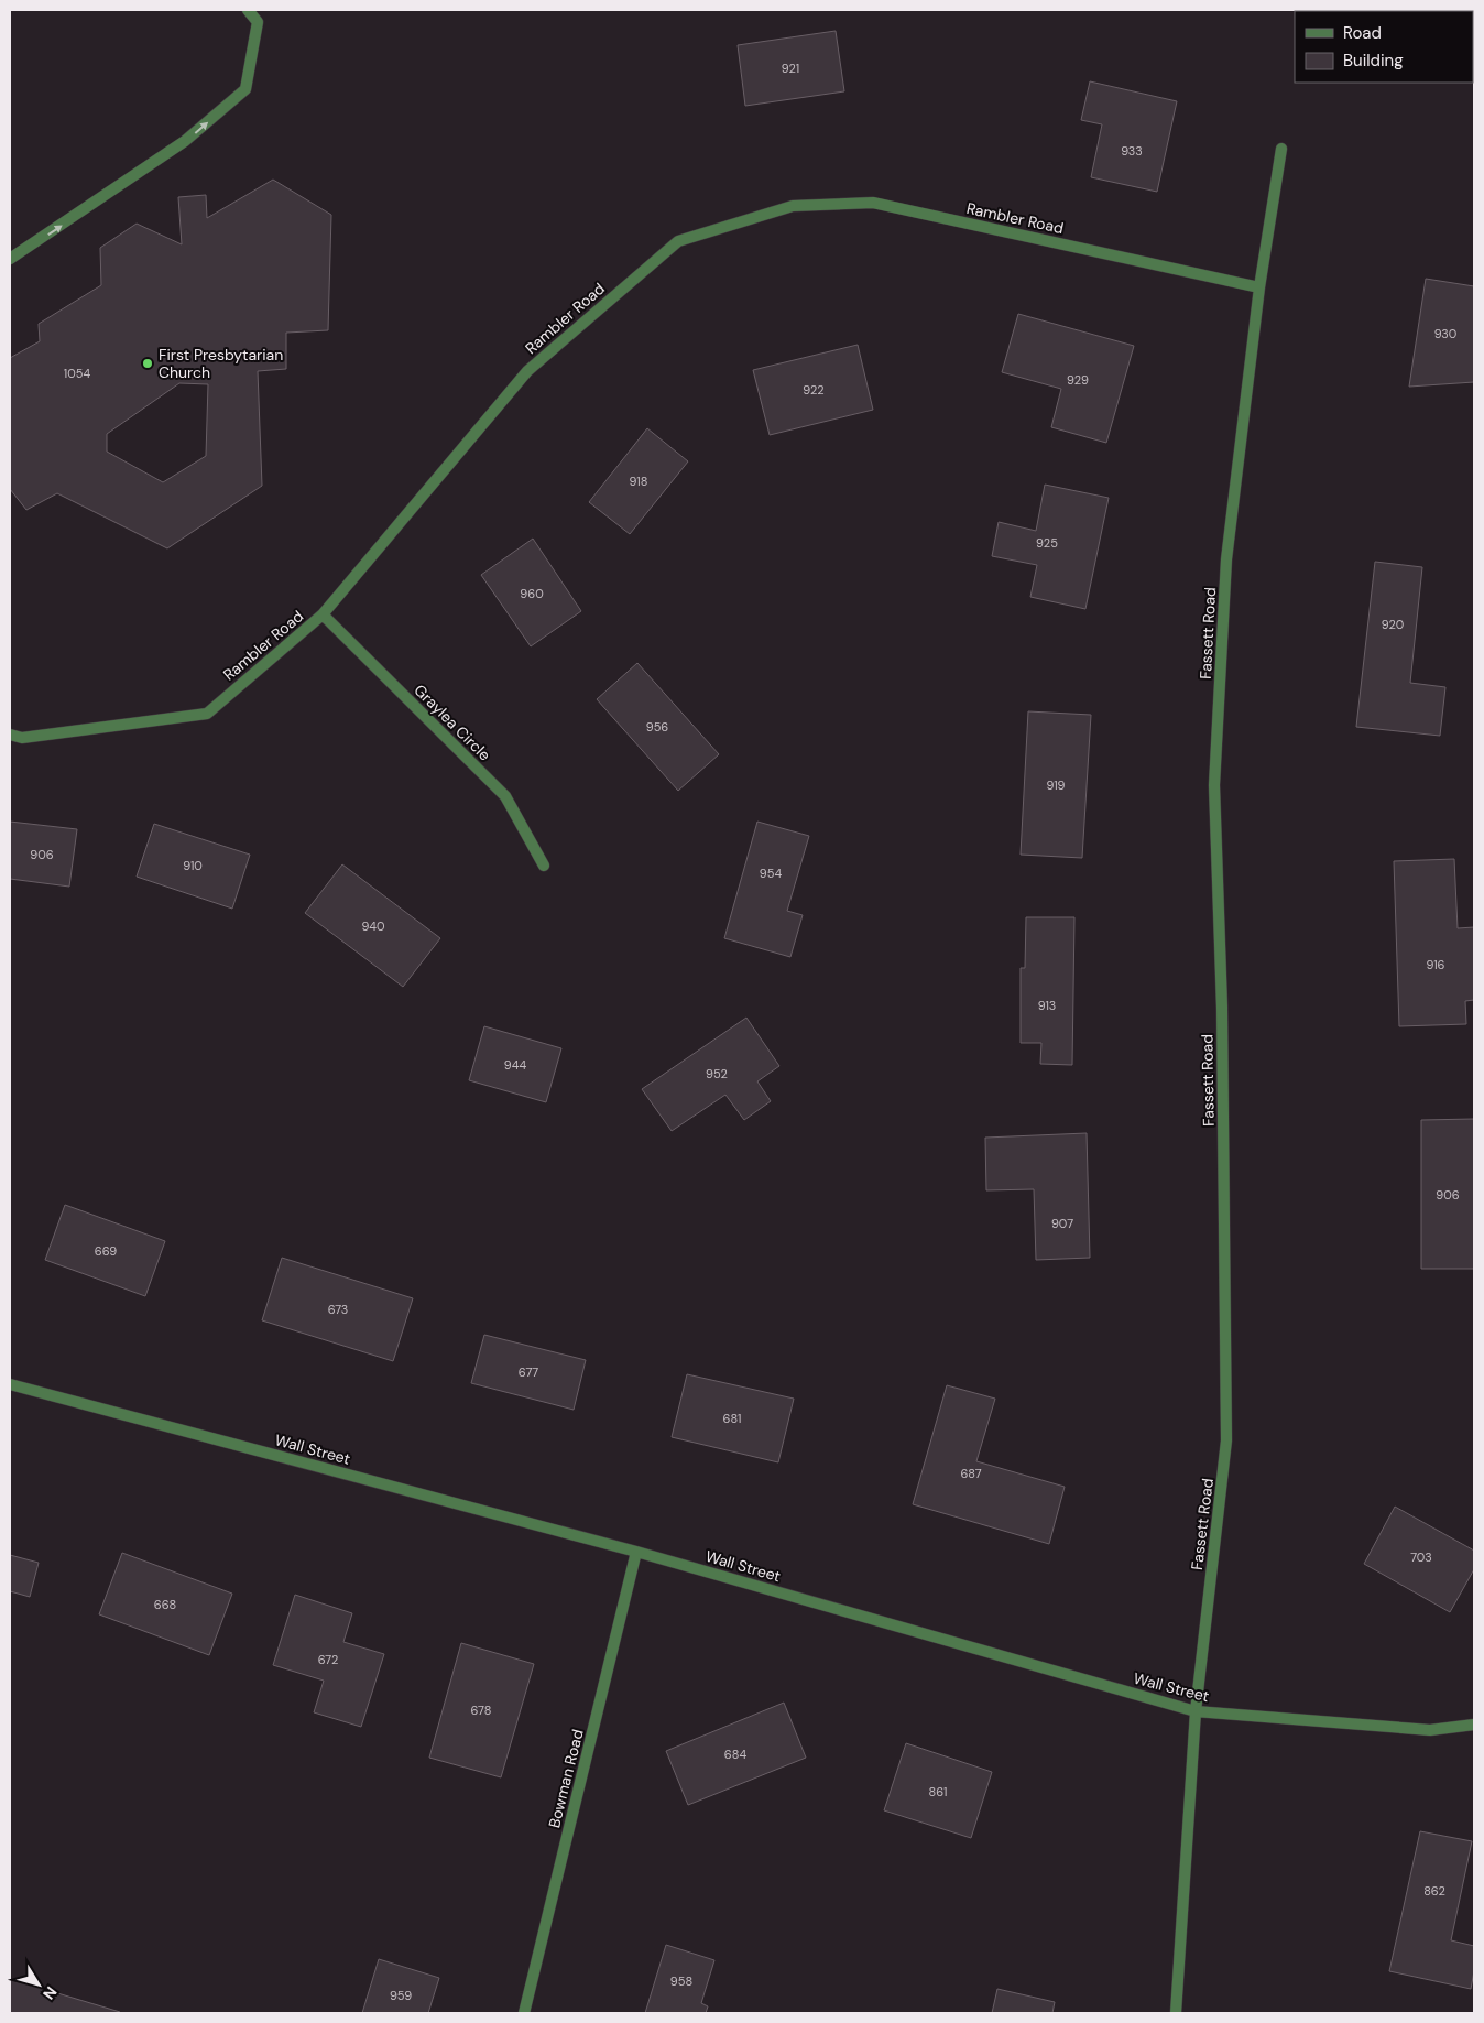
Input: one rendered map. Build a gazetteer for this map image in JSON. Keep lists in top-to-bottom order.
{
  "streets": {
    "street": [
      "Rambler Road",
      "Fassett Road",
      "Graylea Circle",
      "Wall Street",
      "Bowman Road"
    ]
  },
  "crossings": [
    ["Rambler Road", "Fassett Road"],
    ["Rambler Road", "Graylea Circle"],
    ["Fassett Road", "Wall Street"],
    ["Wall Street", "Bowman Road"]
  ],
  "places": ["First Presbytarian Church"],
  "house_numbers": [
    "921",
    "933",
    "930",
    "1054",
    "929",
    "922",
    "918",
    "925",
    "960",
    "920",
    "956",
    "919",
    "906",
    "910",
    "954",
    "940",
    "916",
    "913",
    "944",
    "952",
    "906",
    "907",
    "669",
    "673",
    "677",
    "681",
    "687",
    "703",
    "668",
    "672",
    "678",
    "684",
    "861",
    "862",
    "958",
    "959"
  ],
  "legend": ["Road", "Building"],
  "north": "bottom right"
}
